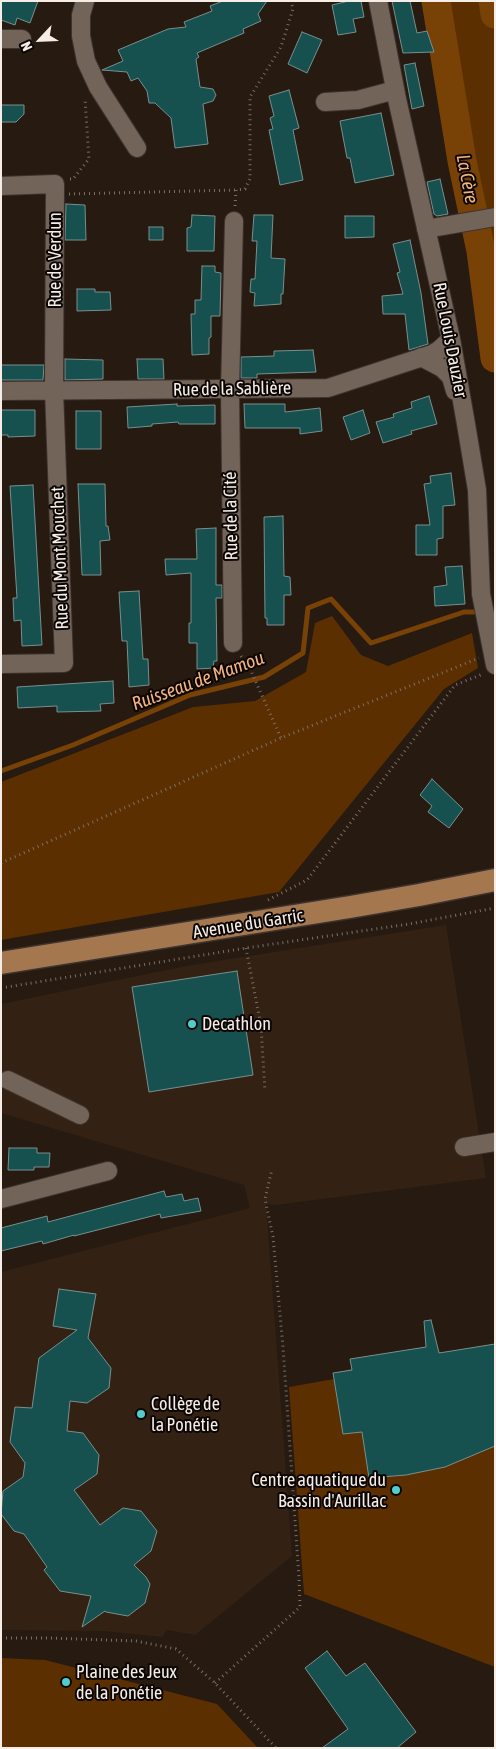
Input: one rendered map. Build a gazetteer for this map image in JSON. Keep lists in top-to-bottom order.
{
  "streets": {
    "main road": ["Avenue du Garric"],
    "street": [
      "Rue de Verdun",
      "Rue Louis Dauzier",
      "Rue de la Sablière",
      "Rue de la Cité",
      "Rue du Mont Mouchet"
    ]
  },
  "crossings": [
    ["Rue de Verdun", "Rue de la Sablière"],
    ["Rue de Verdun", "Rue du Mont Mouchet"],
    ["Rue Louis Dauzier", "Rue de la Sablière"],
    ["Rue de la Sablière", "Rue de la Cité"],
    ["Rue de la Sablière", "Rue du Mont Mouchet"]
  ],
  "water": ["La Cère", "Ruisseau de Mamou"],
  "places": [
    "Decathlon",
    "Collège de la Ponétie",
    "Centre aquatique du Bassin d'Aurillac",
    "Plaine des Jeux de la Ponétie"
  ],
  "north": "bottom left"
}
